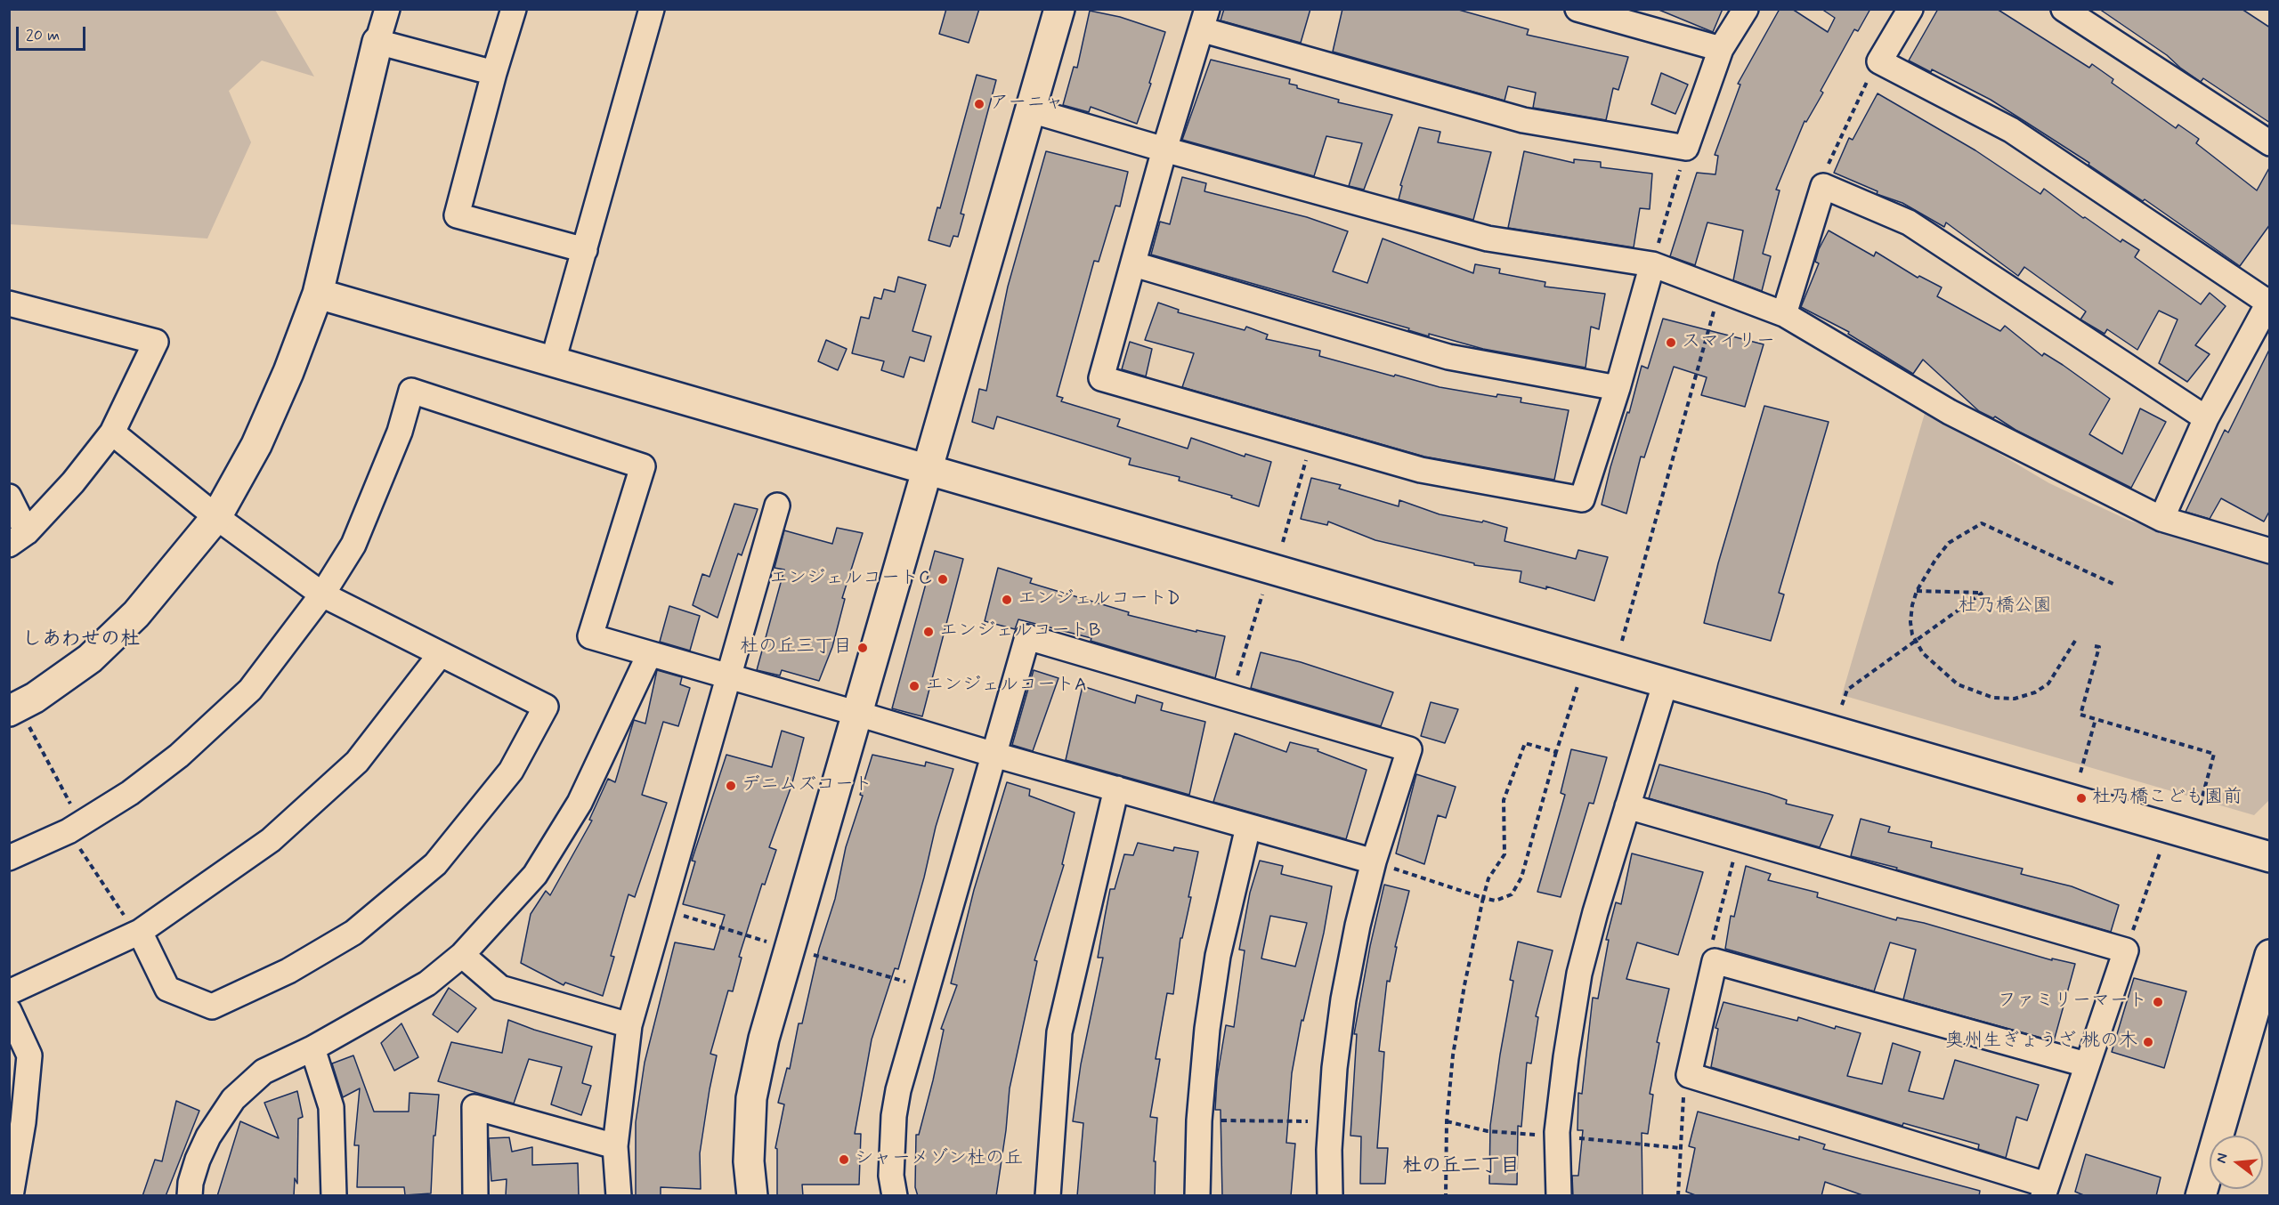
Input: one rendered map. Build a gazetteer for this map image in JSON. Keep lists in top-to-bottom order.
{
  "districts": ["しあわせの杜", "杜の丘二丁目"],
  "parks": ["杜乃橋公園"],
  "places": [
    "アーニャ",
    "スマイリー",
    "エンジェルコートC",
    "エンジェルコートD",
    "エンジェルコートB",
    "杜の丘三丁目",
    "エンジェルコートA",
    "デニムズコート",
    "杜乃橋こども園前",
    "ファミリーマート",
    "奥州生ぎょうざ 桃の木",
    "シャーメゾン杜の丘"
  ],
  "scale_bar": "20 m",
  "north": "left"
}
